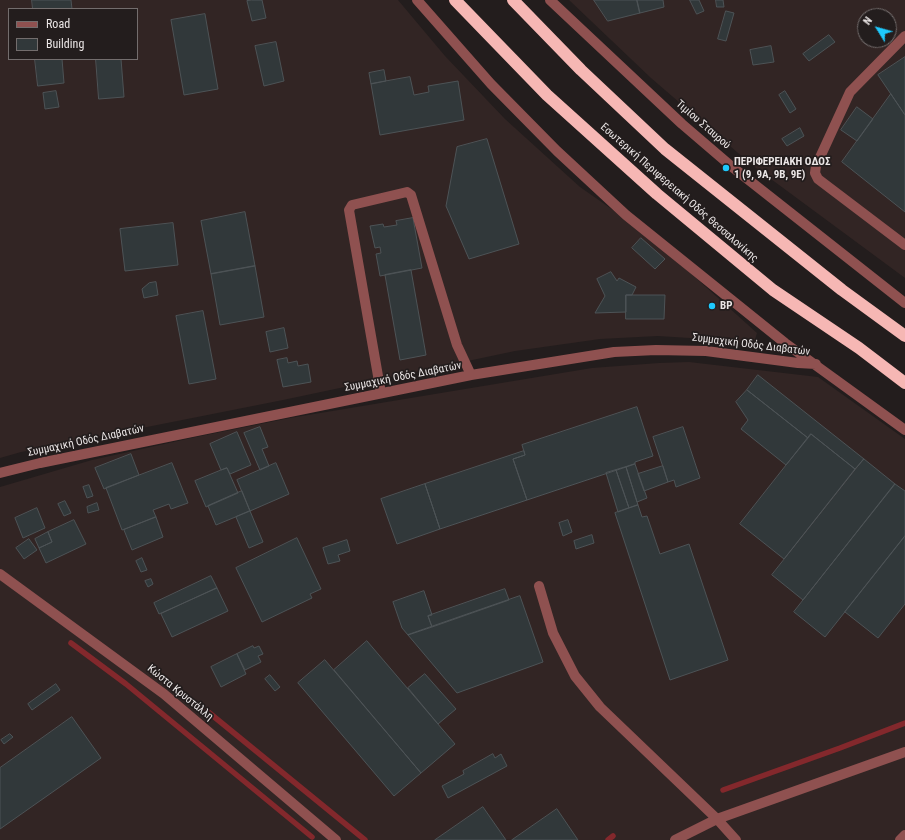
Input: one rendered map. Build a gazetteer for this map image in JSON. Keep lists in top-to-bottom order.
{
  "streets": {
    "highway": ["Εσωτερική Περιφερειακή Οδός Θεσσαλονίκης"],
    "street": ["Τιμίου Σταυρού", "Συμμαχική Οδός Διαβατών", "Κώστα Κρυστάλλη"]
  },
  "places": ["ΠΕΡΙΦΕΡΕΙΑΚΗ ΟΔΟΣ 1 (9, 9Α, 9Β, 9Ε)", "BP"],
  "legend": ["Road", "Building"],
  "north": "top left"
}
